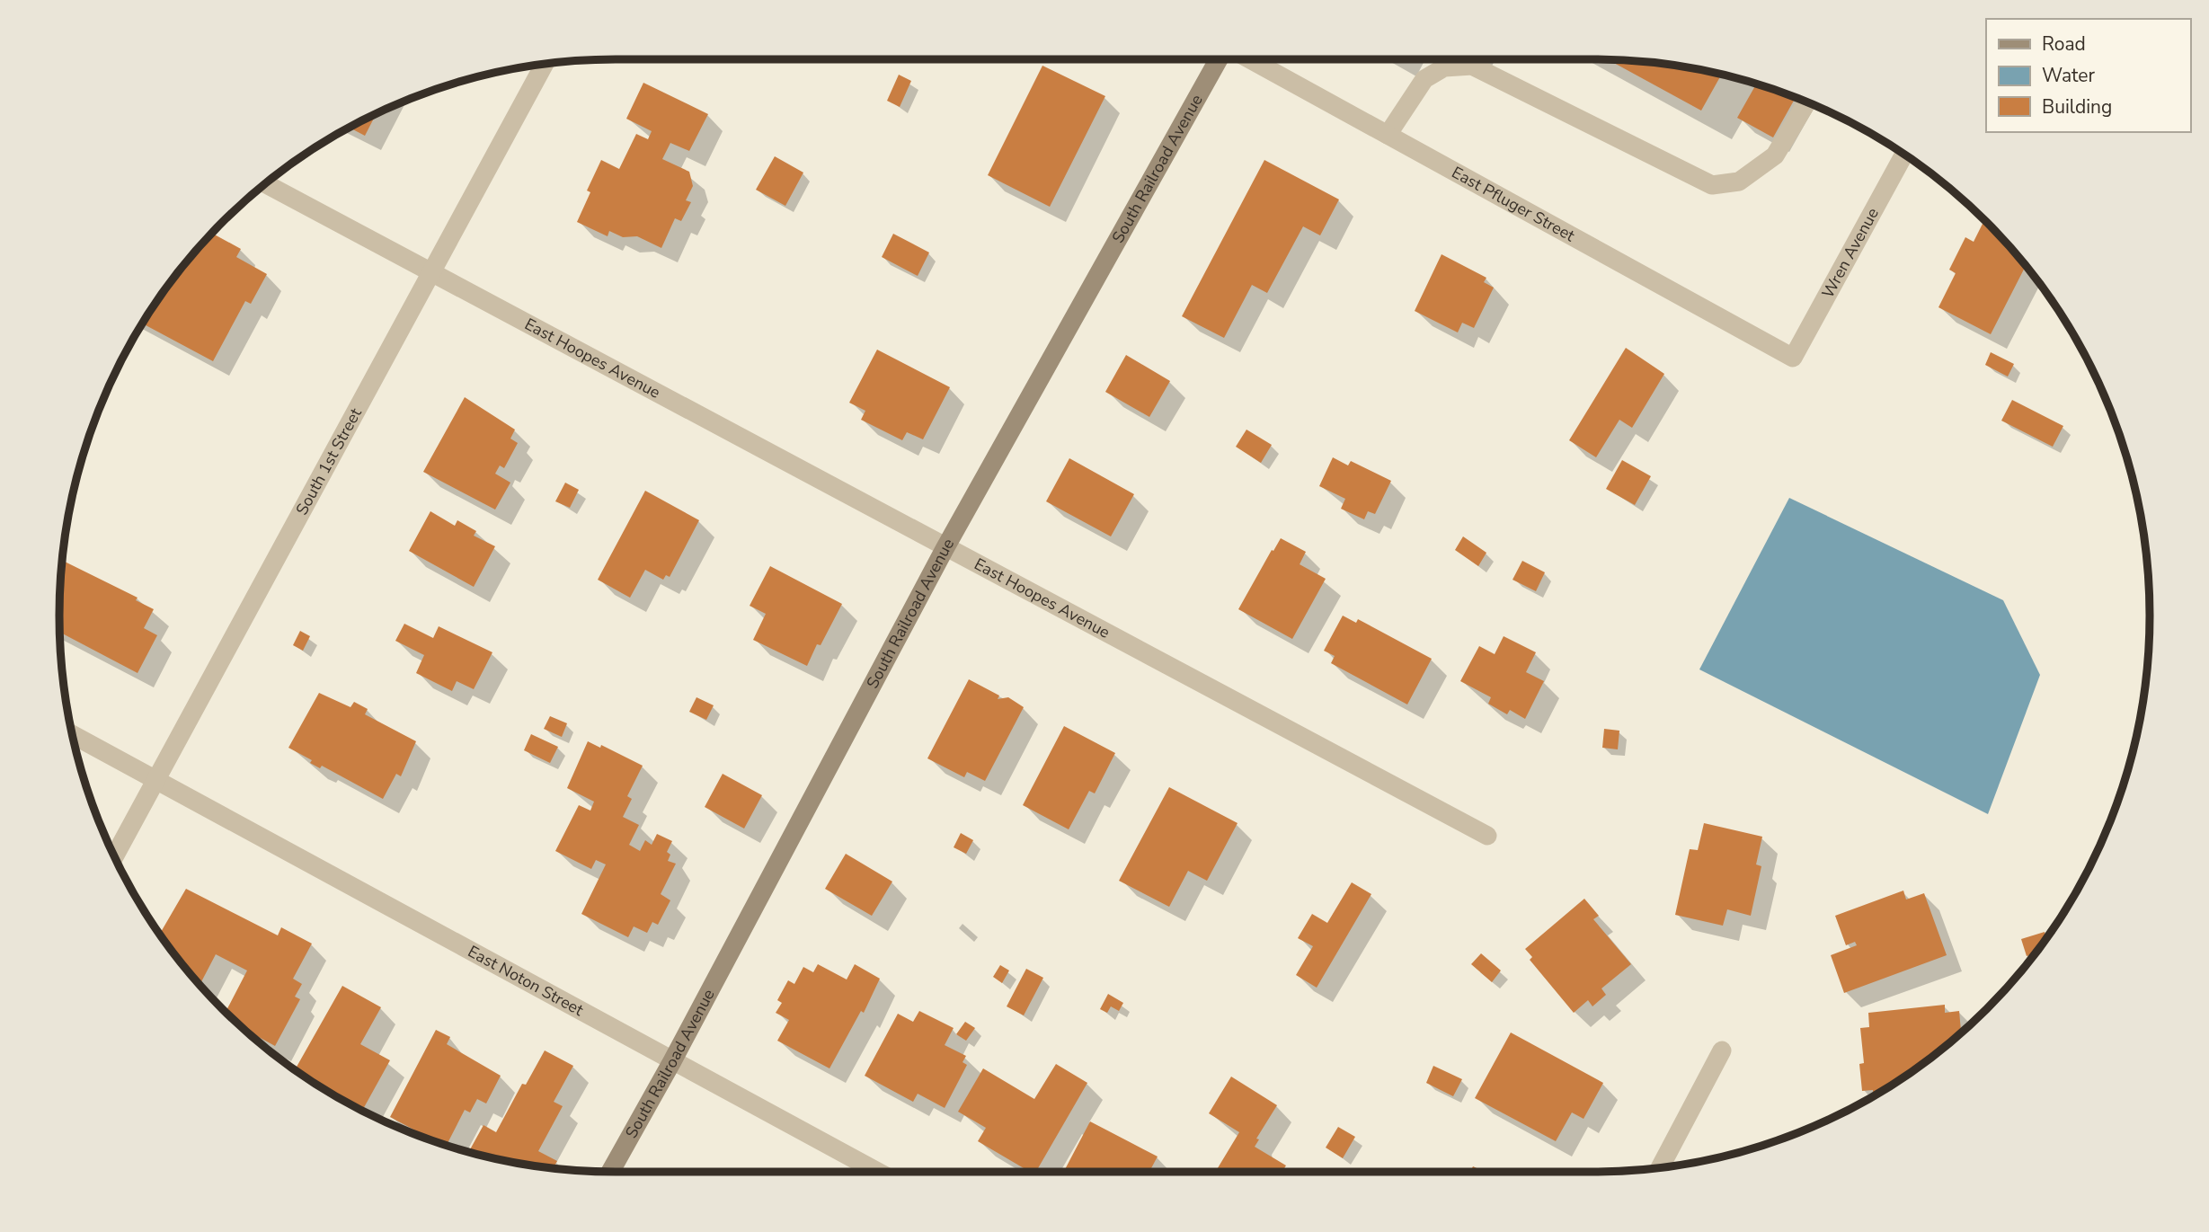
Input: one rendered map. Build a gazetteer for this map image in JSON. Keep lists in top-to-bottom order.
{
  "streets": {
    "street": [
      "South Railroad Avenue",
      "East Pfluger Street",
      "Wren Avenue",
      "East Hoopes Avenue",
      "South 1st Street",
      "East Noton Street"
    ]
  },
  "crossings": [
    ["South Railroad Avenue", "East Hoopes Avenue"],
    ["South Railroad Avenue", "East Noton Street"],
    ["East Pfluger Street", "Wren Avenue"],
    ["East Hoopes Avenue", "South 1st Street"],
    ["South 1st Street", "East Noton Street"]
  ],
  "legend": ["Road", "Water", "Building"]
}
